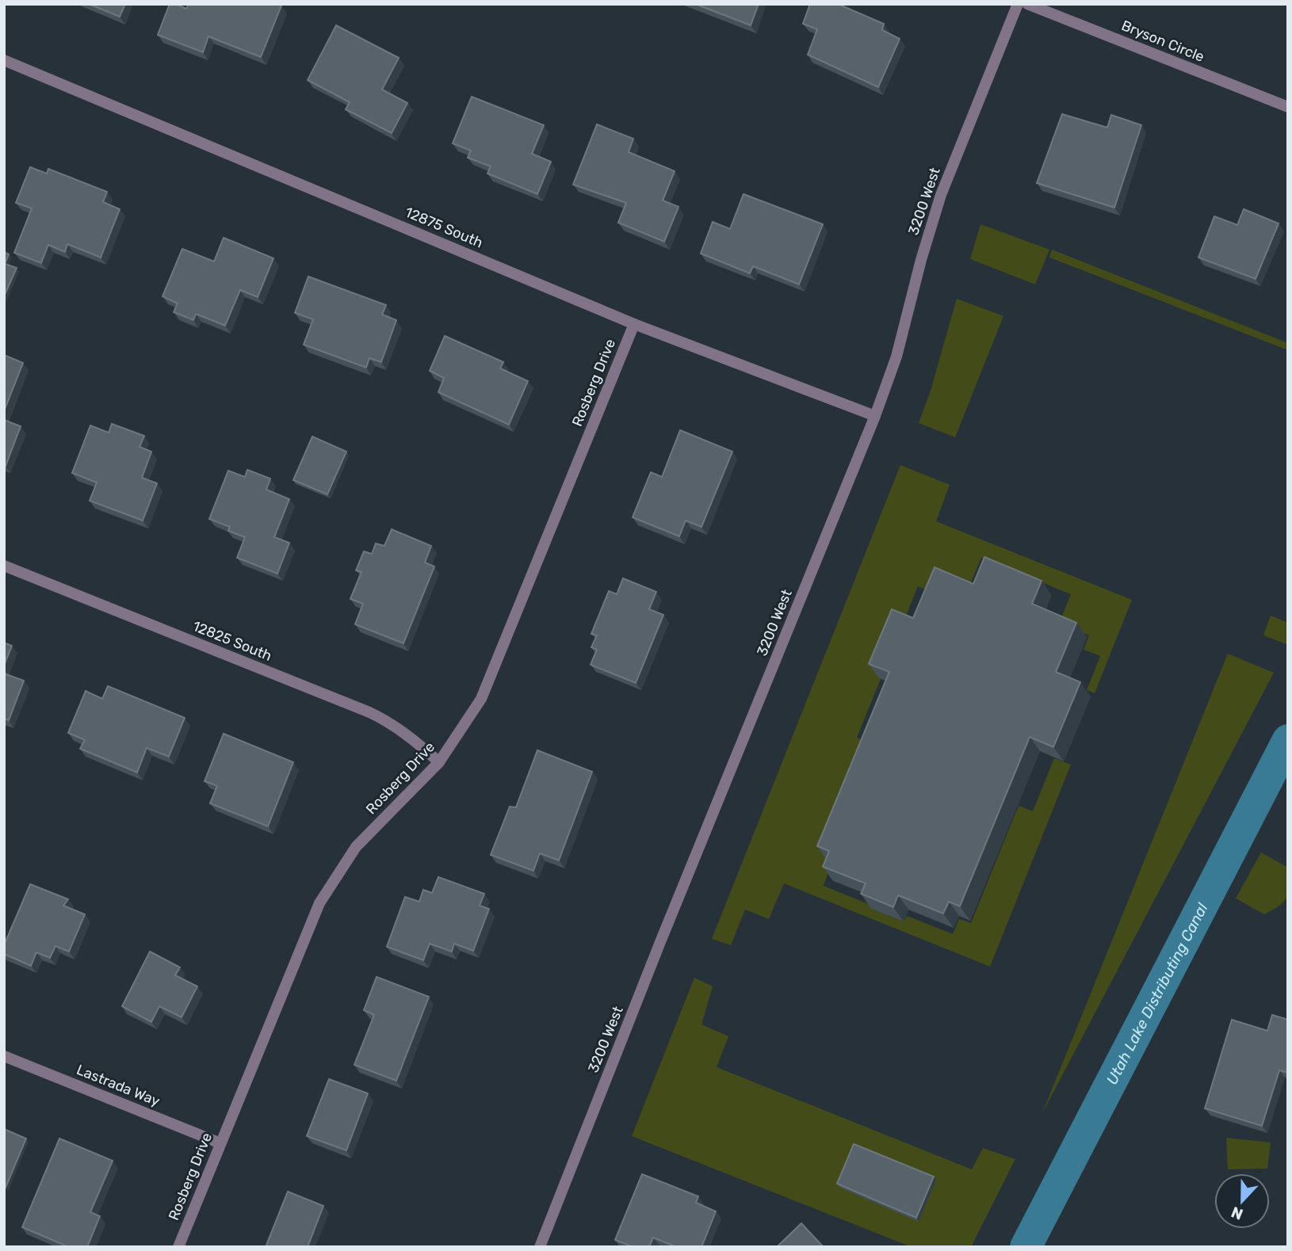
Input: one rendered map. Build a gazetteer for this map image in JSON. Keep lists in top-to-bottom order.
{
  "streets": {
    "street": [
      "Bryson Circle",
      "3200 West",
      "12875 South",
      "Rosberg Drive",
      "12825 South",
      "Lastrada Way"
    ]
  },
  "crossings": [
    ["3200 West", "12875 South"],
    ["12875 South", "Rosberg Drive"],
    ["Rosberg Drive", "12825 South"],
    ["Rosberg Drive", "Lastrada Way"]
  ],
  "water": ["Utah Lake Distributing Canal"],
  "north": "bottom"
}
